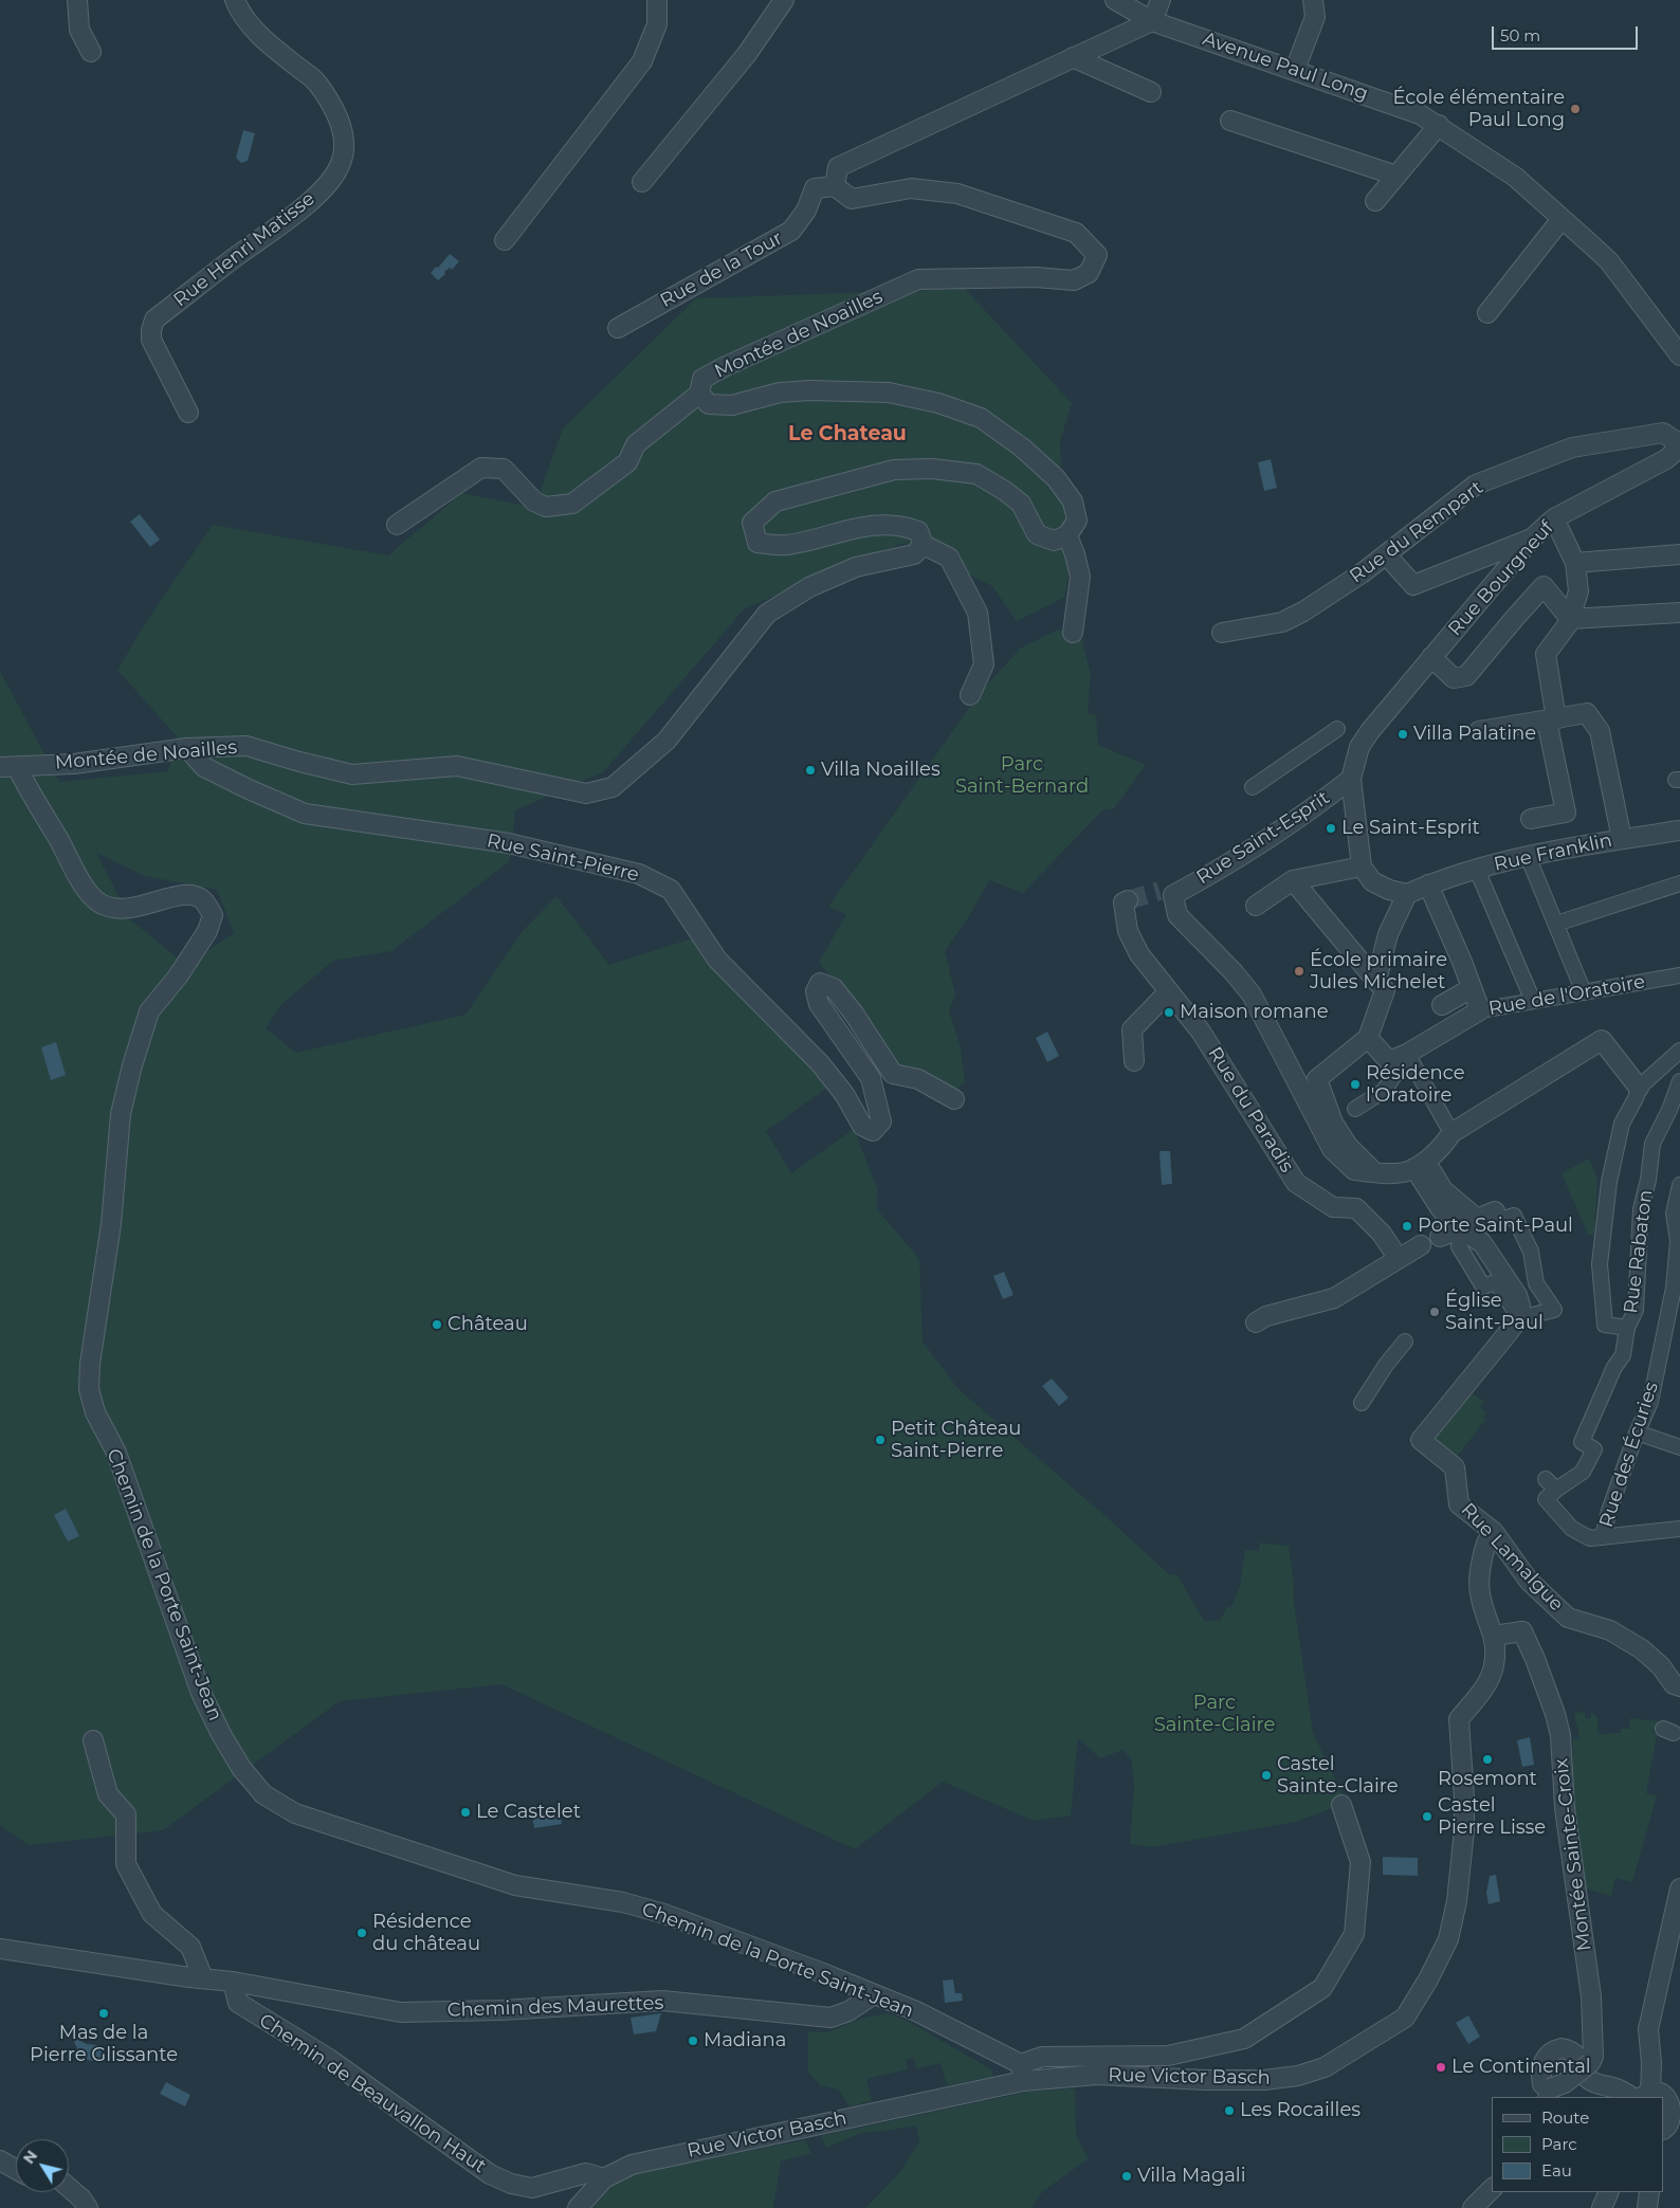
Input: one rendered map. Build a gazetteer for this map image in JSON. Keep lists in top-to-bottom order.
{
  "streets": {
    "street": [
      "Avenue Paul Long",
      "Rue Henri Matisse",
      "Rue de la Tour",
      "Montée de Noailles",
      "Rue du Rempart",
      "Rue Bourgneuf",
      "Rue Saint-Esprit",
      "Rue Franklin",
      "Rue Saint-Pierre",
      "Rue de l'Oratoire",
      "Rue du Paradis",
      "Rue Rabaton",
      "Rue des Écuries",
      "Rue Lamalgue",
      "Chemin de la Porte Saint-Jean",
      "Montée Sainte-Croix",
      "Chemin des Maurettes",
      "Rue Victor Basch",
      "Chemin de Beauvallon Haut"
    ]
  },
  "crossings": [
    ["Rue de la Tour", "Montée de Noailles"],
    ["Montée de Noailles", "Rue Saint-Pierre"],
    ["Montée de Noailles", "Chemin de la Porte Saint-Jean"],
    ["Rue du Rempart", "Rue Bourgneuf"],
    ["Rue Bourgneuf", "Rue Saint-Esprit"],
    ["Rue Rabaton", "Rue des Écuries"],
    ["Rue Lamalgue", "Rue Victor Basch"],
    ["Chemin de la Porte Saint-Jean", "Chemin des Maurettes"],
    ["Chemin de la Porte Saint-Jean", "Rue Victor Basch"],
    ["Montée Sainte-Croix", "Rue Victor Basch"],
    ["Chemin des Maurettes", "Chemin de Beauvallon Haut"],
    ["Rue Victor Basch", "Chemin de Beauvallon Haut"]
  ],
  "districts": ["Le Chateau"],
  "parks": ["Parc Saint-Bernard", "Parc Sainte-Claire"],
  "places": [
    "École élémentaire Paul Long",
    "Villa Palatine",
    "Villa Noailles",
    "Le Saint-Esprit",
    "École primaire Jules Michelet",
    "Maison romane",
    "Résidence l'Oratoire",
    "Porte Saint-Paul",
    "Église Saint-Paul",
    "Château",
    "Petit Château Saint-Pierre",
    "Rosemont",
    "Castel Sainte-Claire",
    "Le Castelet",
    "Castel Pierre Lisse",
    "Résidence du château",
    "Mas de la Pierre Glissante",
    "Madiana",
    "Le Continental",
    "Les Rocailles",
    "Villa Magali"
  ],
  "legend": ["Route", "Parc", "Eau"],
  "scale_bar": "50 m",
  "north": "top left"
}
